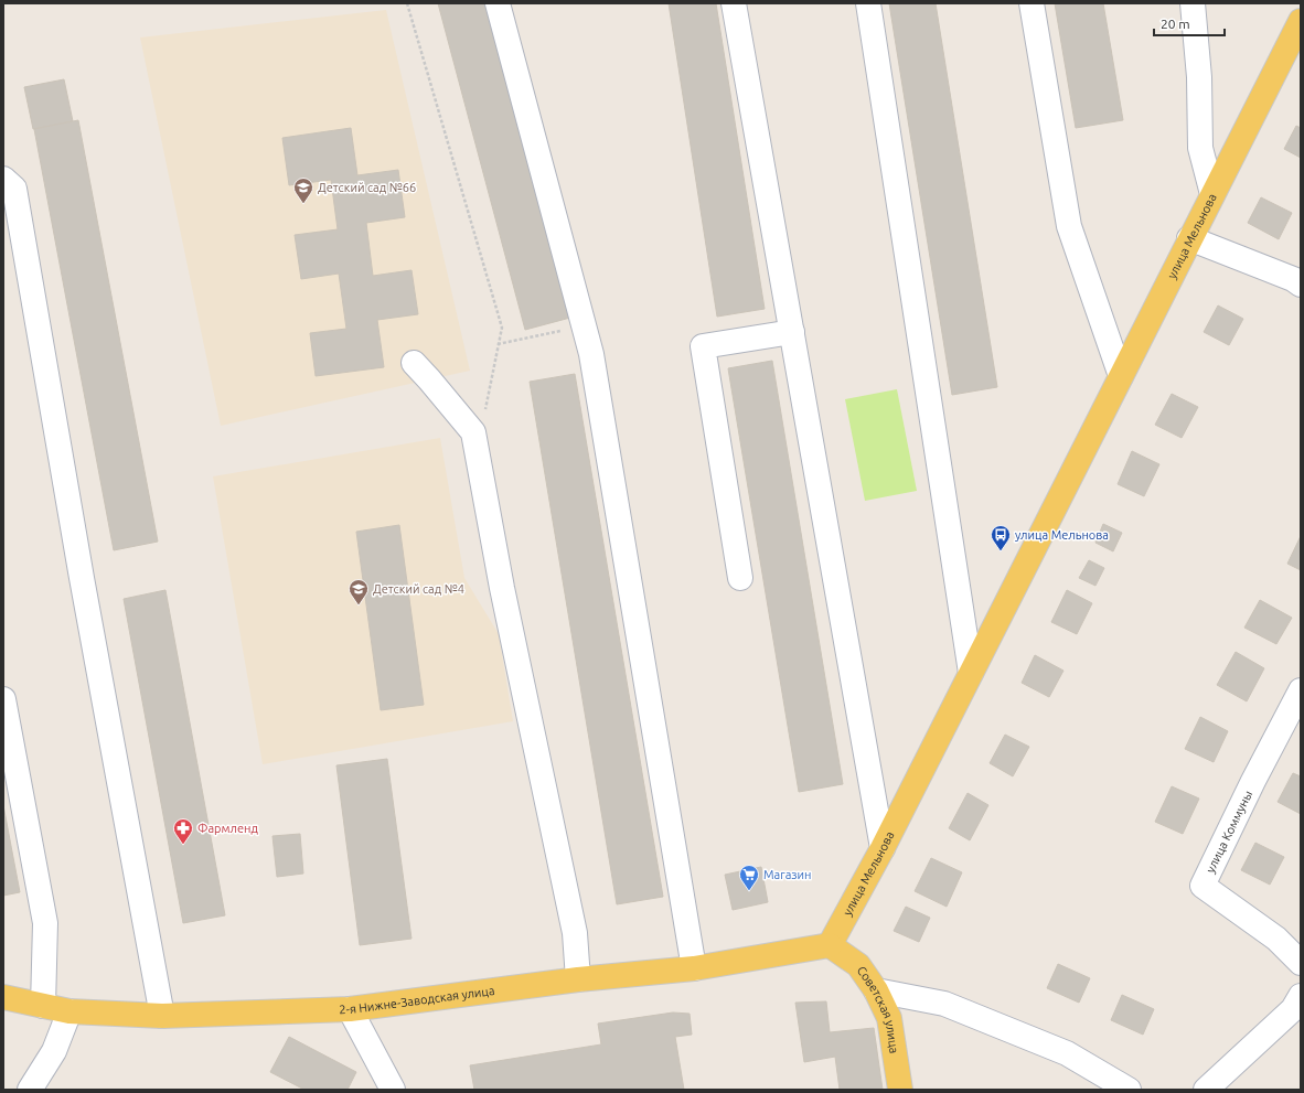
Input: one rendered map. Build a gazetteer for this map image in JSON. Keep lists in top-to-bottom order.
{
  "streets": {
    "main road": ["улица Мельнова", "2-я Нижне-Заводская улица", "Советская улица"],
    "street": ["улица Коммуны"]
  },
  "crossings": [
    ["улица Мельнова", "2-я Нижне-Заводская улица"],
    ["улица Мельнова", "Советская улица"],
    ["2-я Нижне-Заводская улица", "Советская улица"]
  ],
  "places": {
    "school or university": ["Детский сад №66", "Детский сад №4"],
    "bus stop": ["улица Мельнова"],
    "pharmacy": ["Фармленд"],
    "supermarket": ["Магазин"]
  },
  "scale_bar": "20 m"
}
